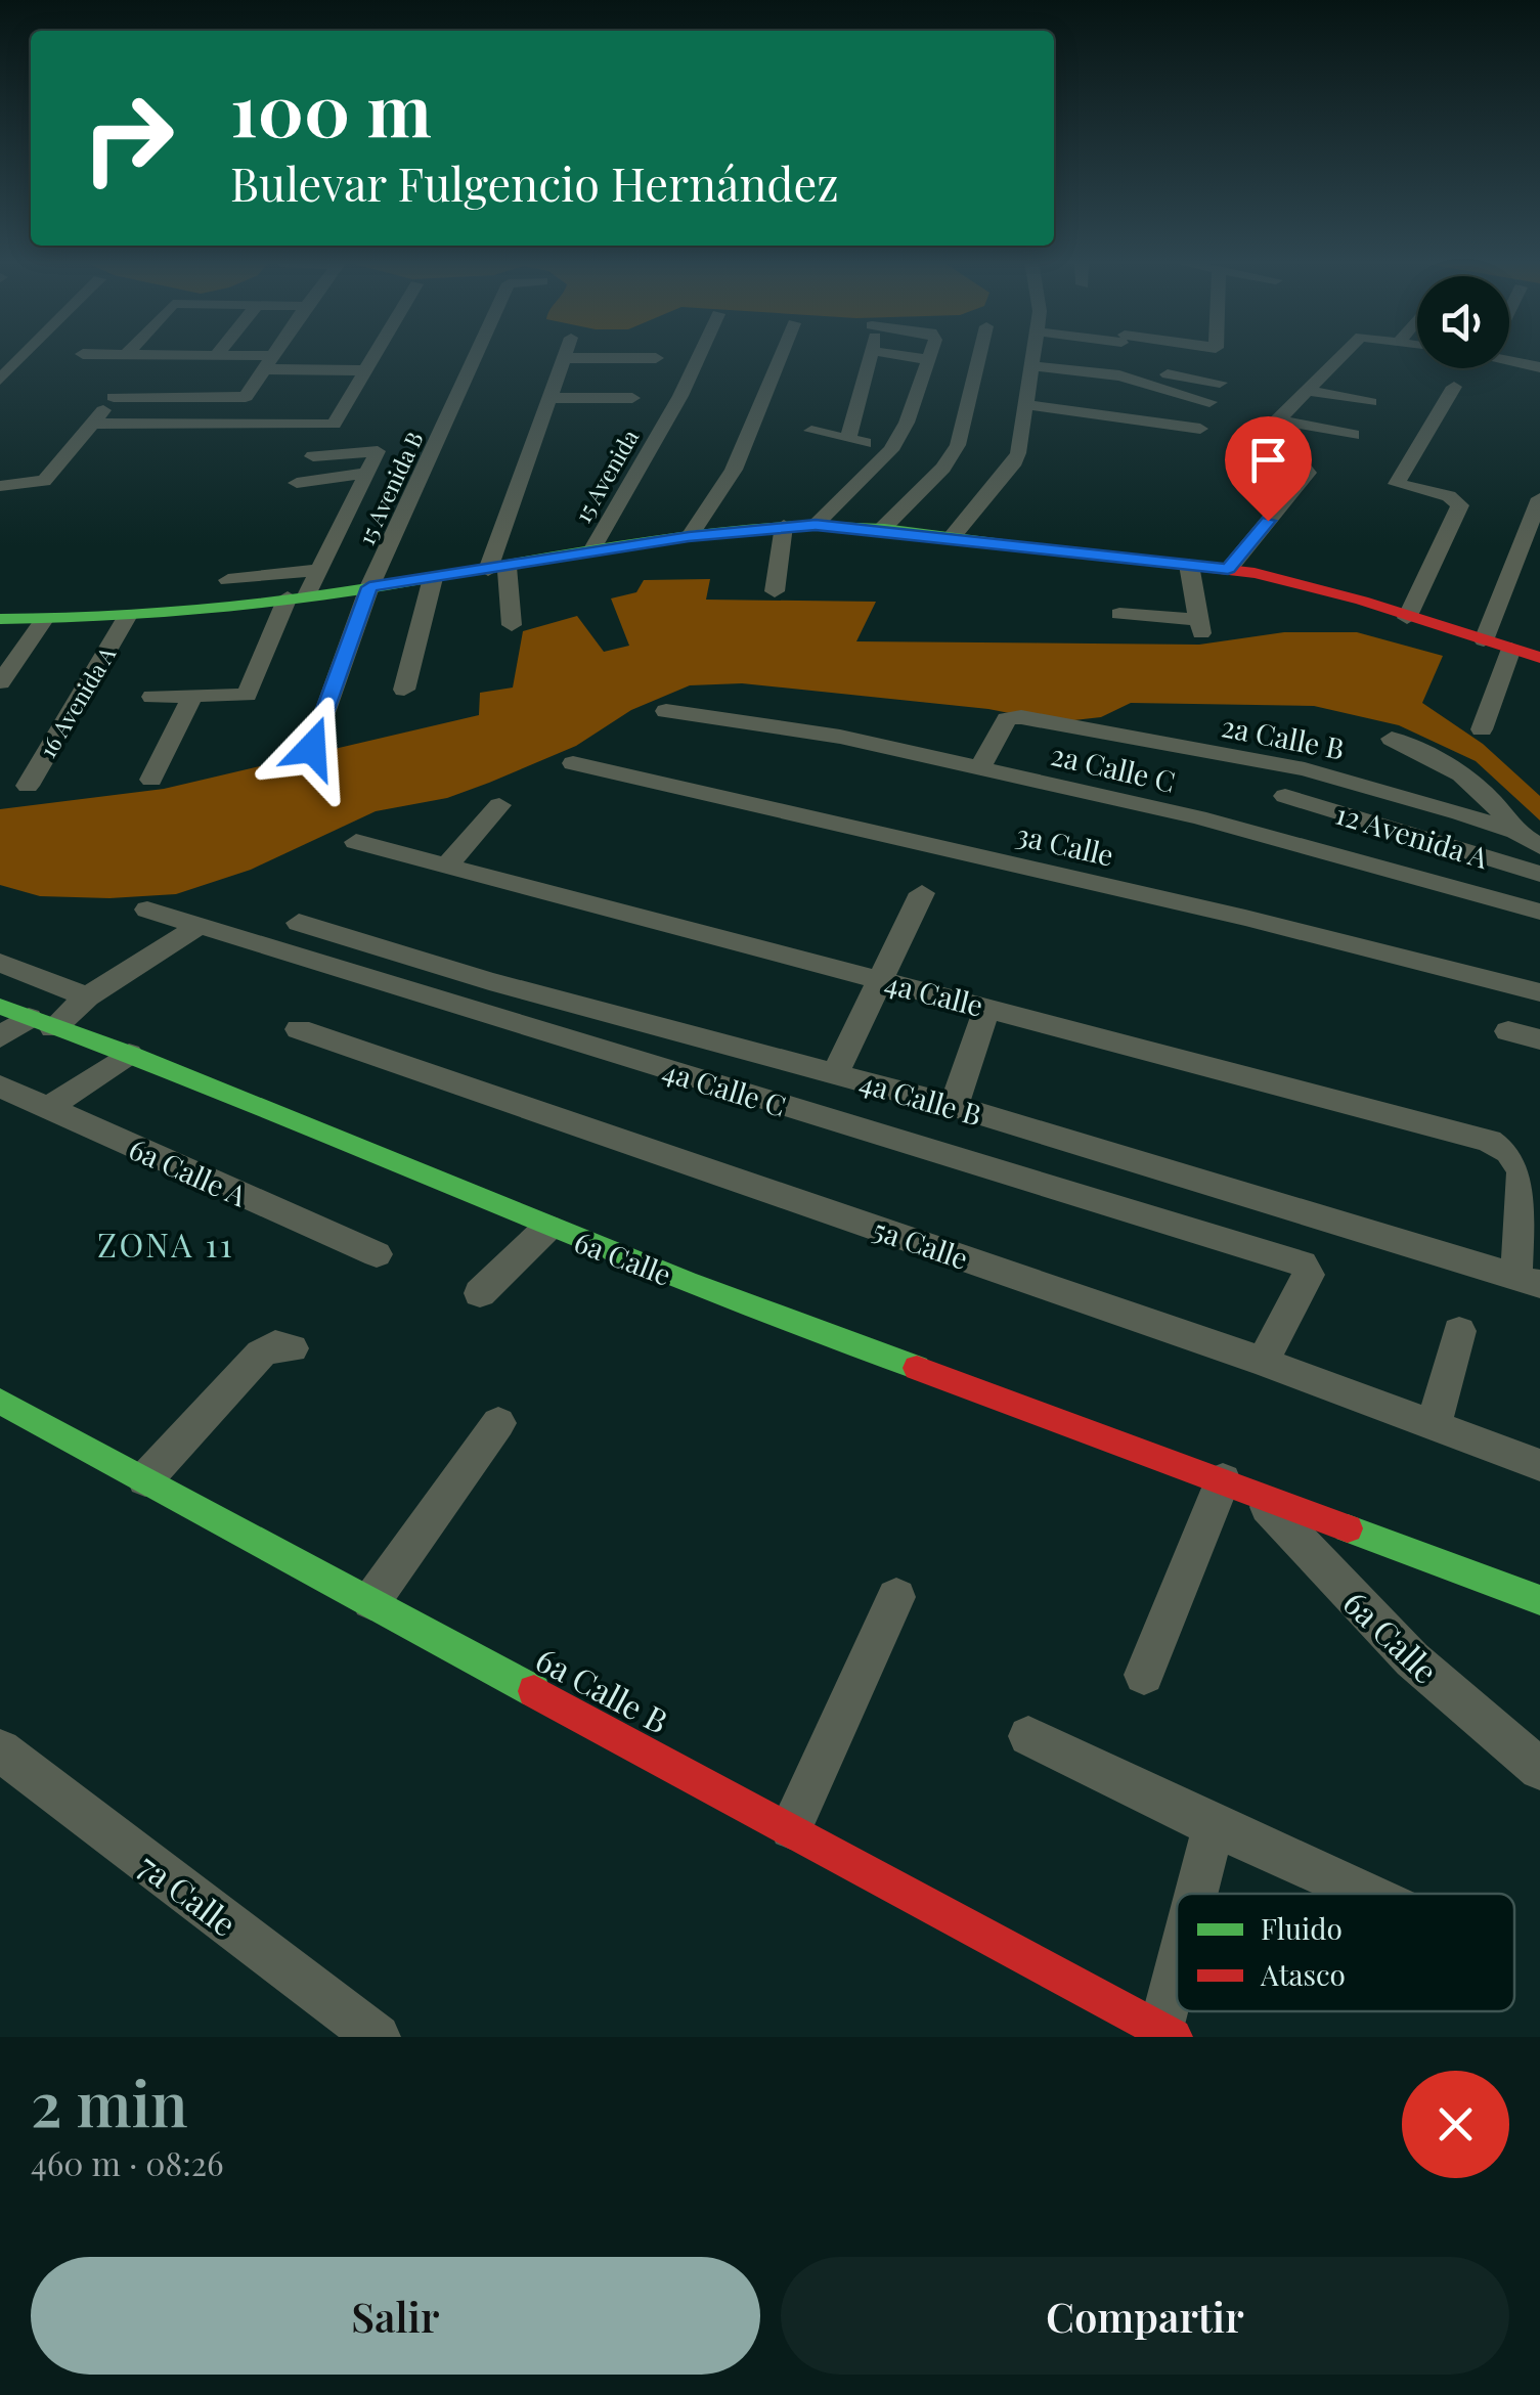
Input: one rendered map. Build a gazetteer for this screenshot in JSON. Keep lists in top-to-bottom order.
{
  "streets": {
    "street": [
      "15 Avenida",
      "15 Avenida B",
      "16 Avenida A",
      "2a Calle B",
      "2a Calle C",
      "12 Avenida A",
      "3a Calle",
      "4a Calle",
      "4a Calle C",
      "4a Calle B",
      "6a Calle A",
      "5a Calle",
      "6a Calle",
      "6a Calle B",
      "7a Calle"
    ]
  },
  "crossings": [
    ["2a Calle B", "2a Calle C"],
    ["4a Calle", "4a Calle B"],
    ["4a Calle C", "5a Calle"]
  ],
  "districts": ["ZONA 11"],
  "legend": ["Fluido", "Atasco"],
  "page": {
    "turn": ["100 m", "Bulevar Fulgencio Hernández"],
    "heading": ["2 min", "460 m · 08:26"],
    "buttons": ["Salir", "Compartir"]
  }
}
